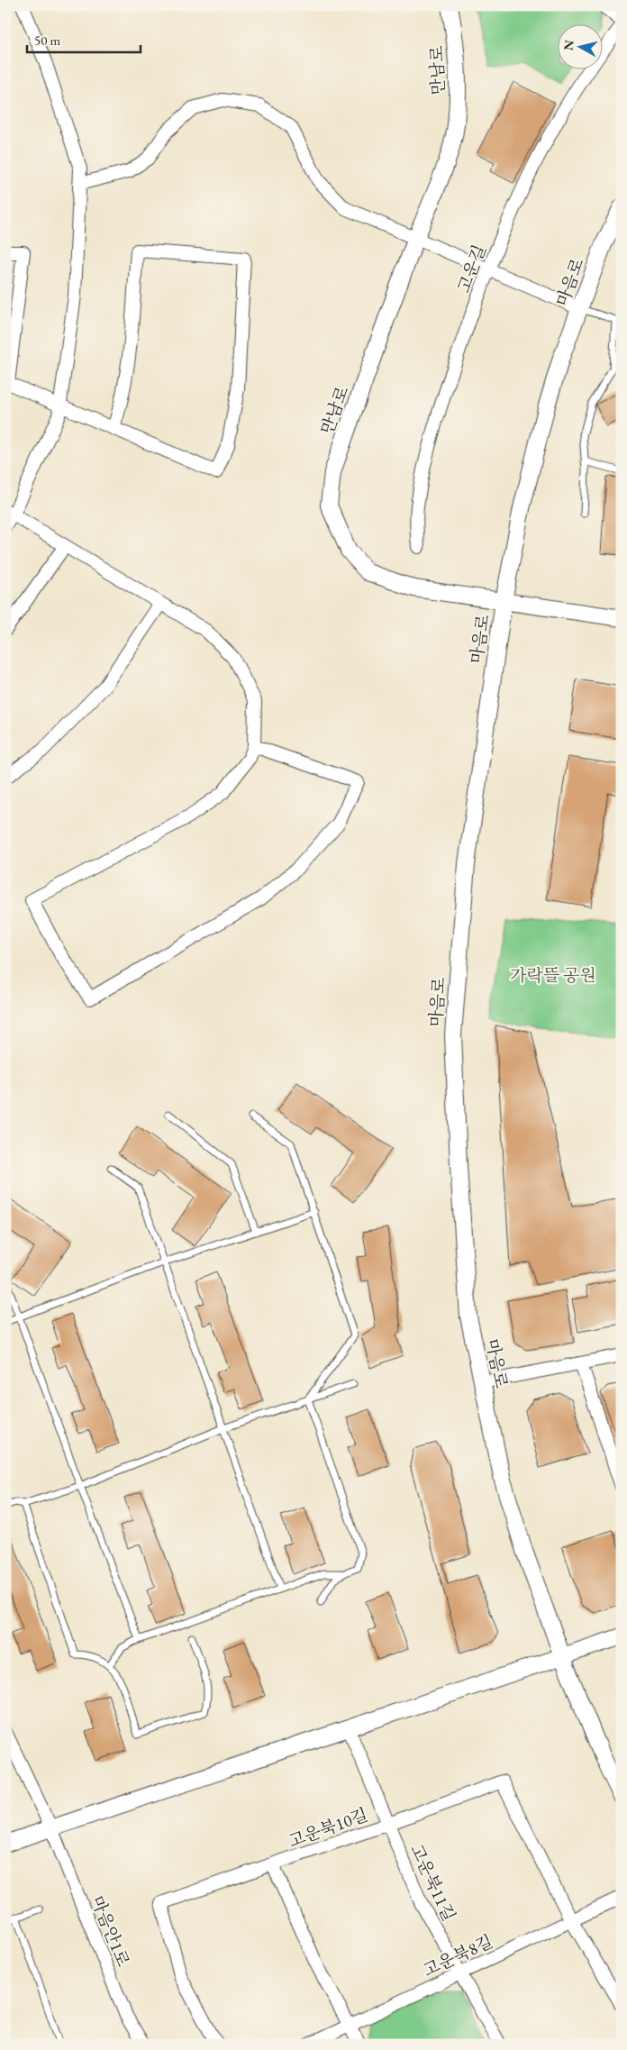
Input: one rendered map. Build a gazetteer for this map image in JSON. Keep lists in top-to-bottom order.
{
  "streets": {
    "street": [
      "만남로",
      "고운길",
      "마음로",
      "고운북10길",
      "고운북11길",
      "마음안1로",
      "고운북8길"
    ]
  },
  "crossings": [
    ["만남로", "마음로"],
    ["고운북10길", "고운북11길"],
    ["고운북10길", "고운북8길"],
    ["고운북11길", "고운북8길"]
  ],
  "parks": ["가락뜰 공원"],
  "scale_bar": "50 m",
  "north": "left"
}
